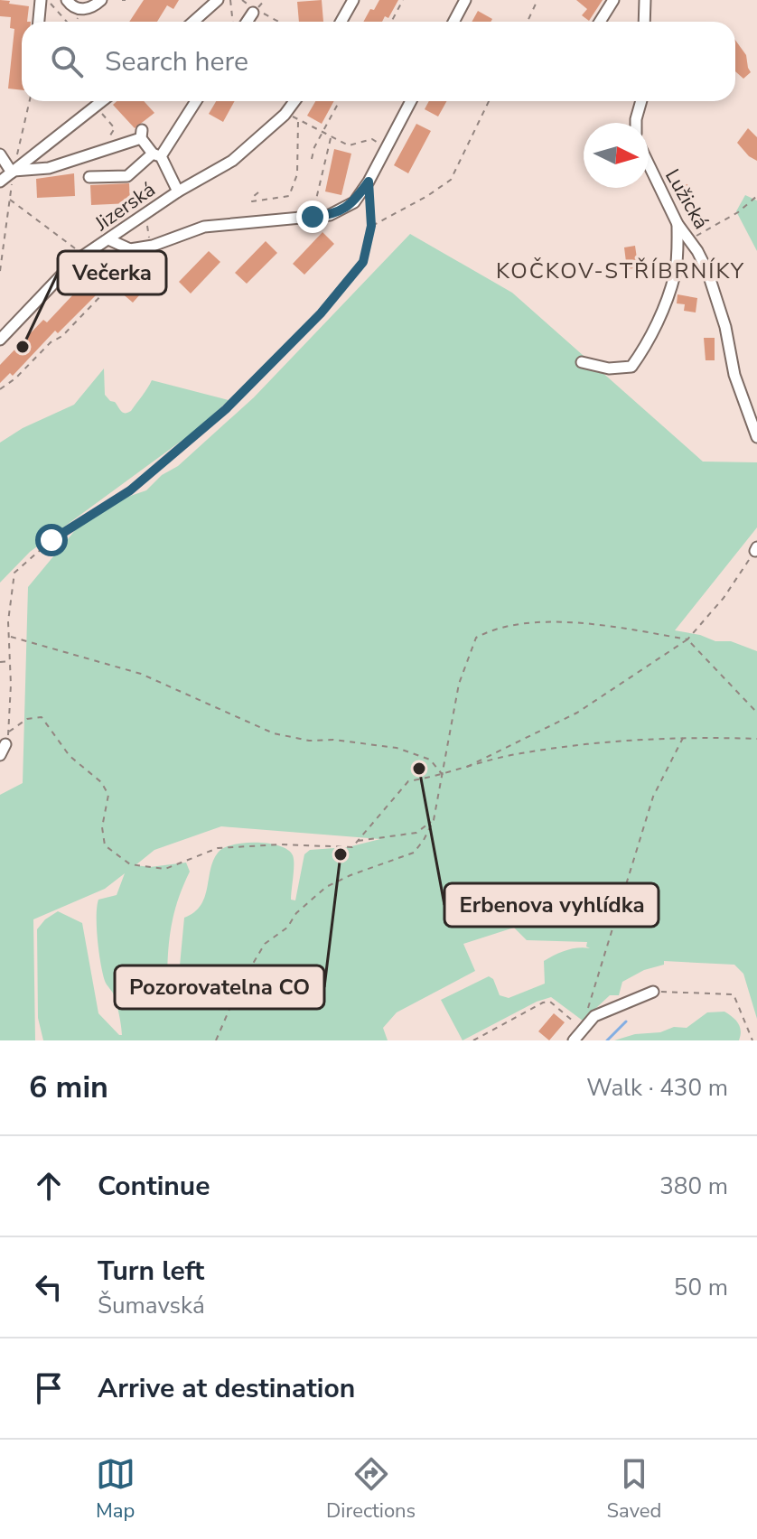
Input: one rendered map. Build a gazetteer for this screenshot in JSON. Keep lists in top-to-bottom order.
{
  "streets": {
    "street": ["Lužická", "Jizerská"]
  },
  "districts": ["KOČKOV-STŘÍBRNÍKY"],
  "places": ["Večerka", "Erbenova vyhlídka", "Pozorovatelna CO"],
  "north": "right",
  "page": {
    "search": "Search here",
    "heading": ["6 min", "Walk · 430 m"],
    "list": [
      ["Continue", "380 m"],
      ["Turn left", "Šumavská", "50 m"],
      "Arrive at destination"
    ],
    "nav": ["Map", "Directions", "Saved"]
  }
}
